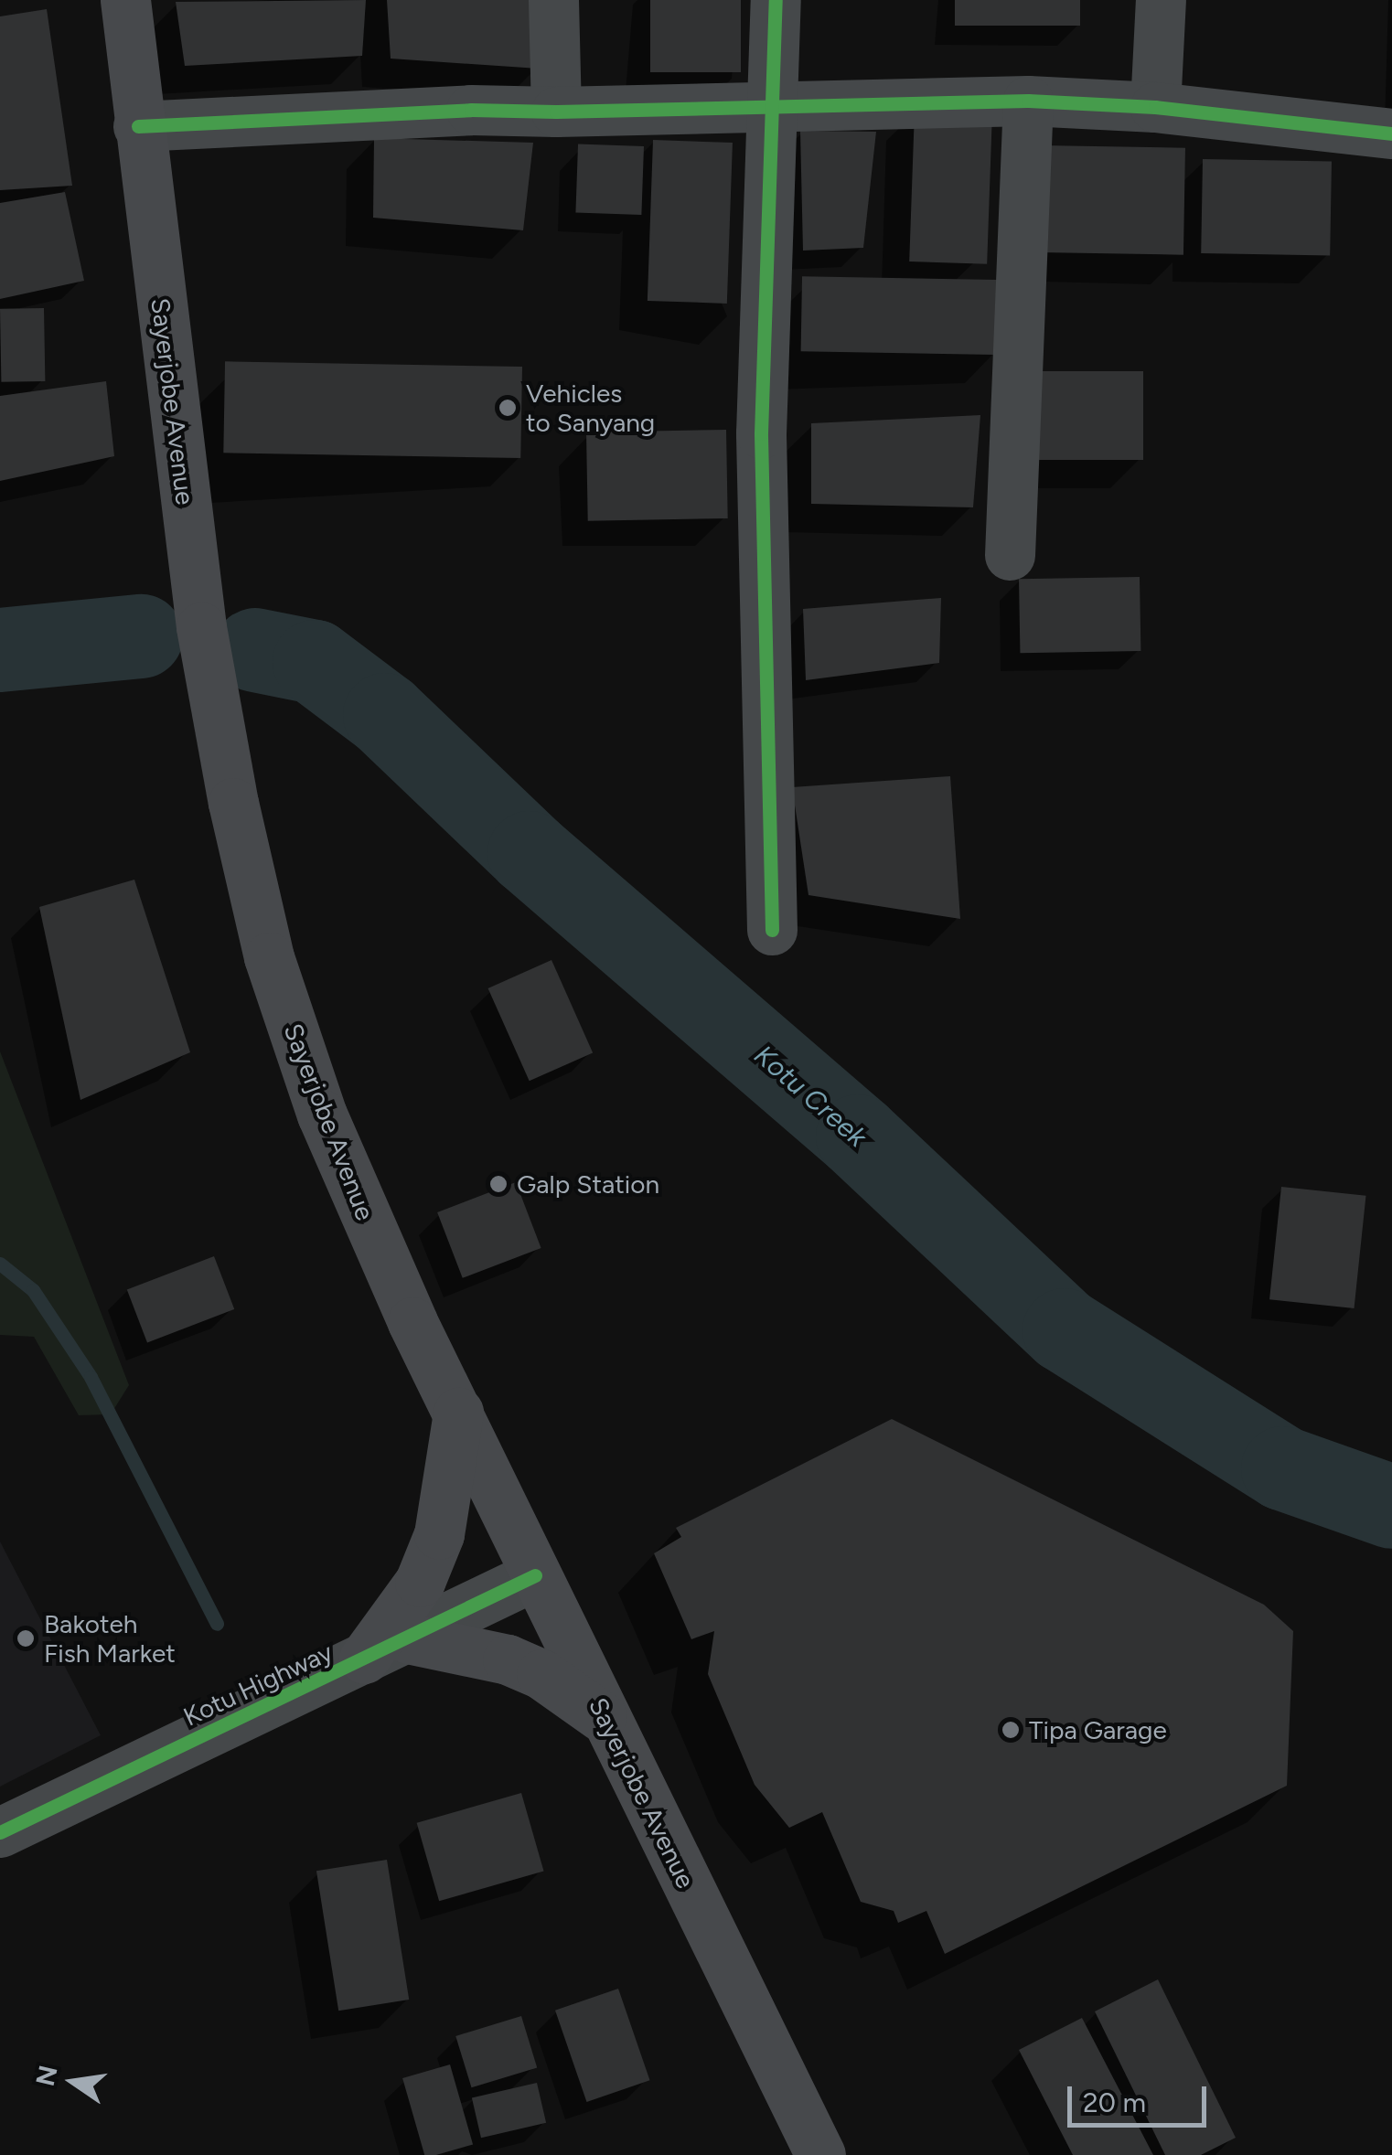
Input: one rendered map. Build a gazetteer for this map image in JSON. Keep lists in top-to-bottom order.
{
  "streets": {
    "main road": ["Sayerjobe Avenue"],
    "street": ["Kotu Highway"]
  },
  "crossings": [
    ["Sayerjobe Avenue", "Kotu Highway"]
  ],
  "water": ["Kotu Creek"],
  "places": [
    "Vehicles to Sanyang",
    "Galp Station",
    "Bakoteh Fish Market",
    "Tipa Garage"
  ],
  "scale_bar": "20 m",
  "north": "left"
}
